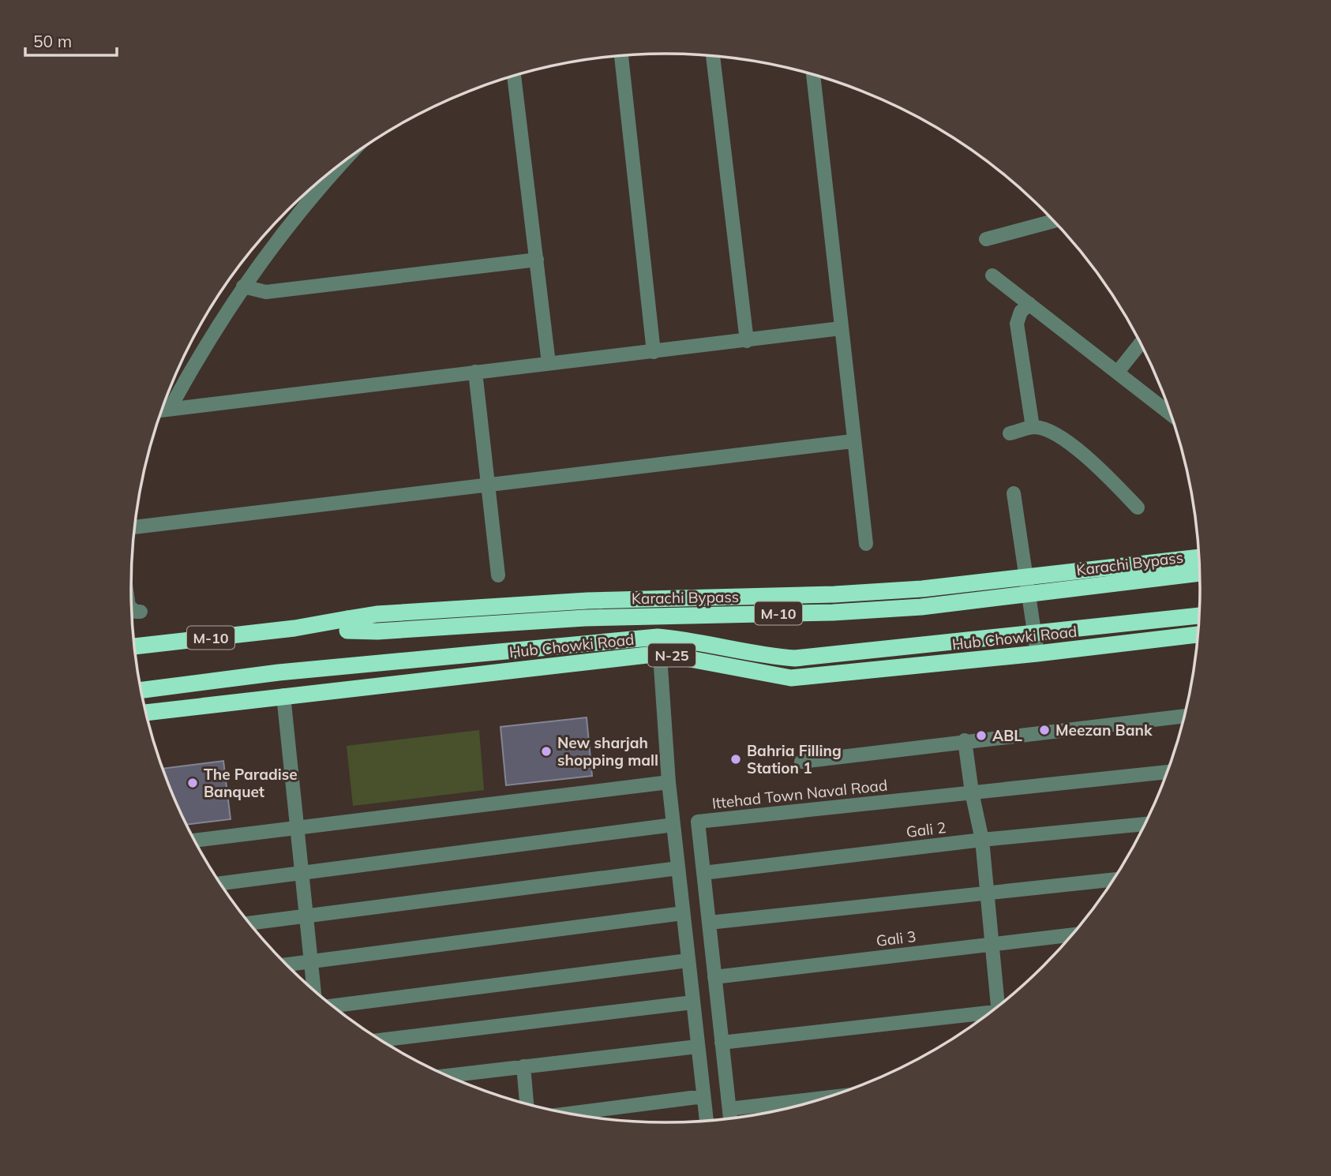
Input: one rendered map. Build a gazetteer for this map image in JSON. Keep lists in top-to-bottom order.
{
  "streets": {
    "highway": [
      "Karachi Bypass",
      "M-10",
      "Hub Chowki Road",
      "N-25"
    ],
    "street": ["Ittehad Town Naval Road", "Gali 2", "Gali 3"]
  },
  "crossings": [
    ["Ittehad Town Naval Road", "Gali 2"],
    ["Ittehad Town Naval Road", "Gali 3"]
  ],
  "places": [
    "Meezan Bank",
    "ABL",
    "New sharjah shopping mall",
    "Bahria Filling Station 1",
    "The Paradise Banquet"
  ],
  "scale_bar": "50 m"
}
